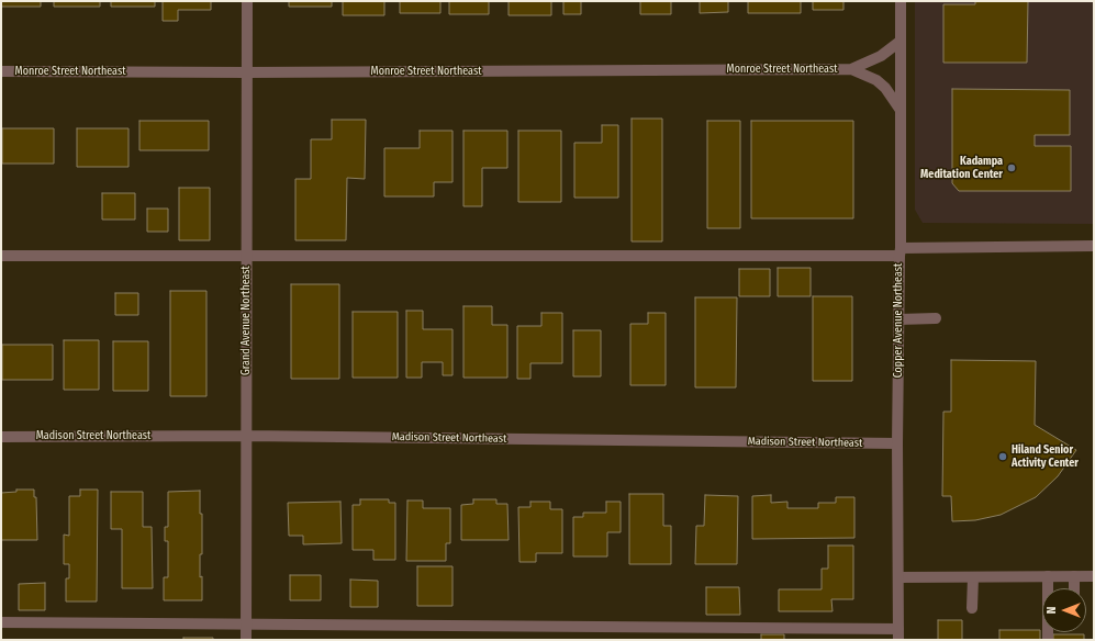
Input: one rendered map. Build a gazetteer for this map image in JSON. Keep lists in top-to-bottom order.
{
  "streets": {
    "street": [
      "Monroe Street Northeast",
      "Grand Avenue Northeast",
      "Copper Avenue Northeast",
      "Madison Street Northeast"
    ]
  },
  "crossings": [
    ["Monroe Street Northeast", "Grand Avenue Northeast"],
    ["Monroe Street Northeast", "Copper Avenue Northeast"],
    ["Grand Avenue Northeast", "Madison Street Northeast"],
    ["Copper Avenue Northeast", "Madison Street Northeast"]
  ],
  "places": ["Kadampa Meditation Center", "Hiland Senior Activity Center"],
  "north": "left"
}
